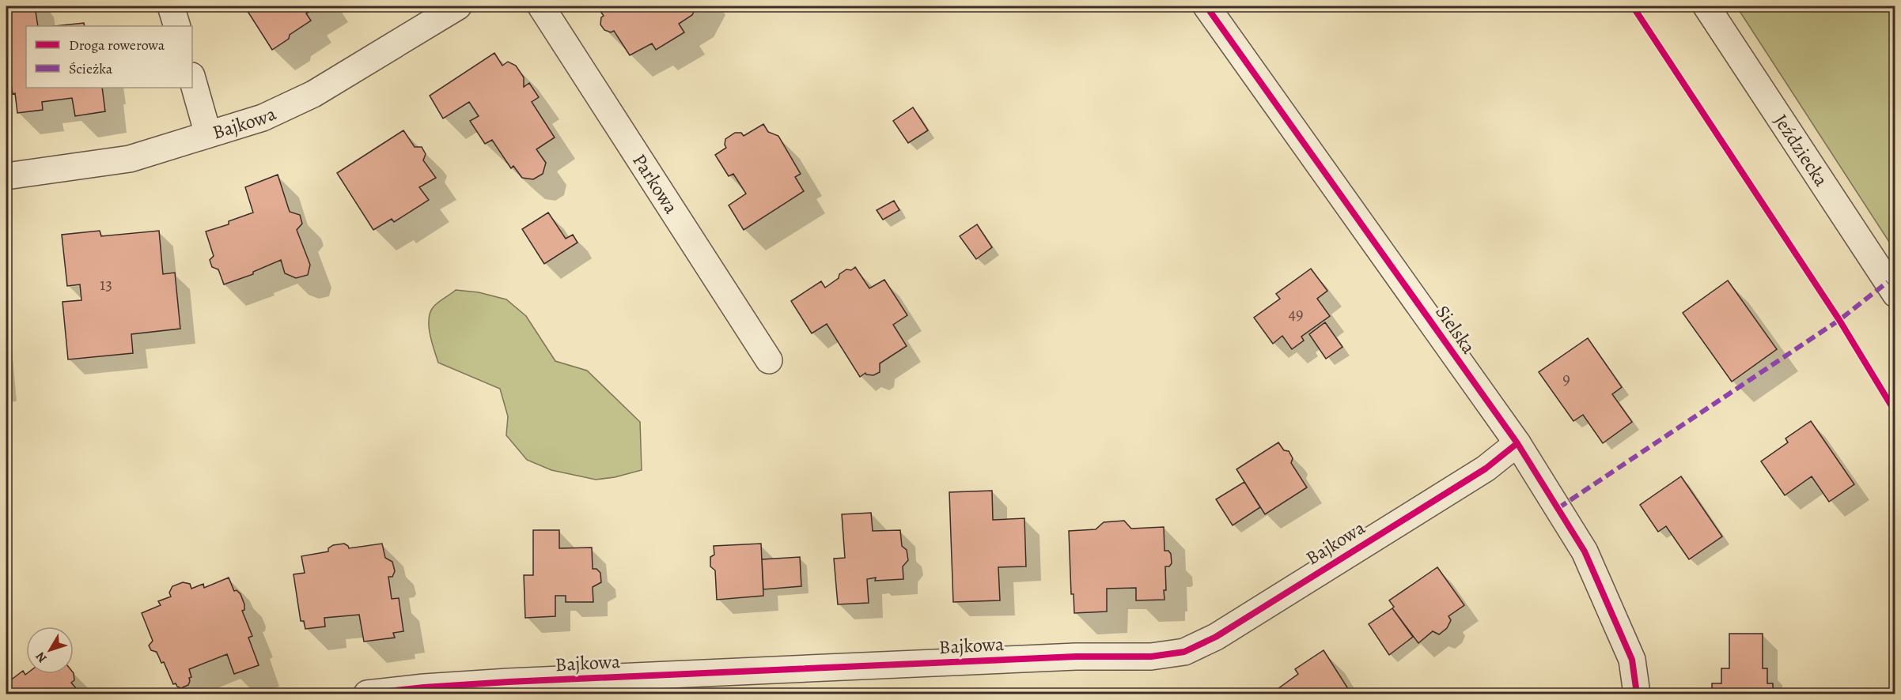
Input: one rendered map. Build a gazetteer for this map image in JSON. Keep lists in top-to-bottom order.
{
  "streets": {
    "street": [
      "Bajkowa",
      "Jeździecka",
      "Parkowa",
      "Sielska"
    ]
  },
  "crossings": [
    ["Bajkowa", "Sielska"]
  ],
  "house_numbers": ["13", "49", "9"],
  "legend": ["Droga rowerowa", "Ścieżka"],
  "north": "bottom left"
}
